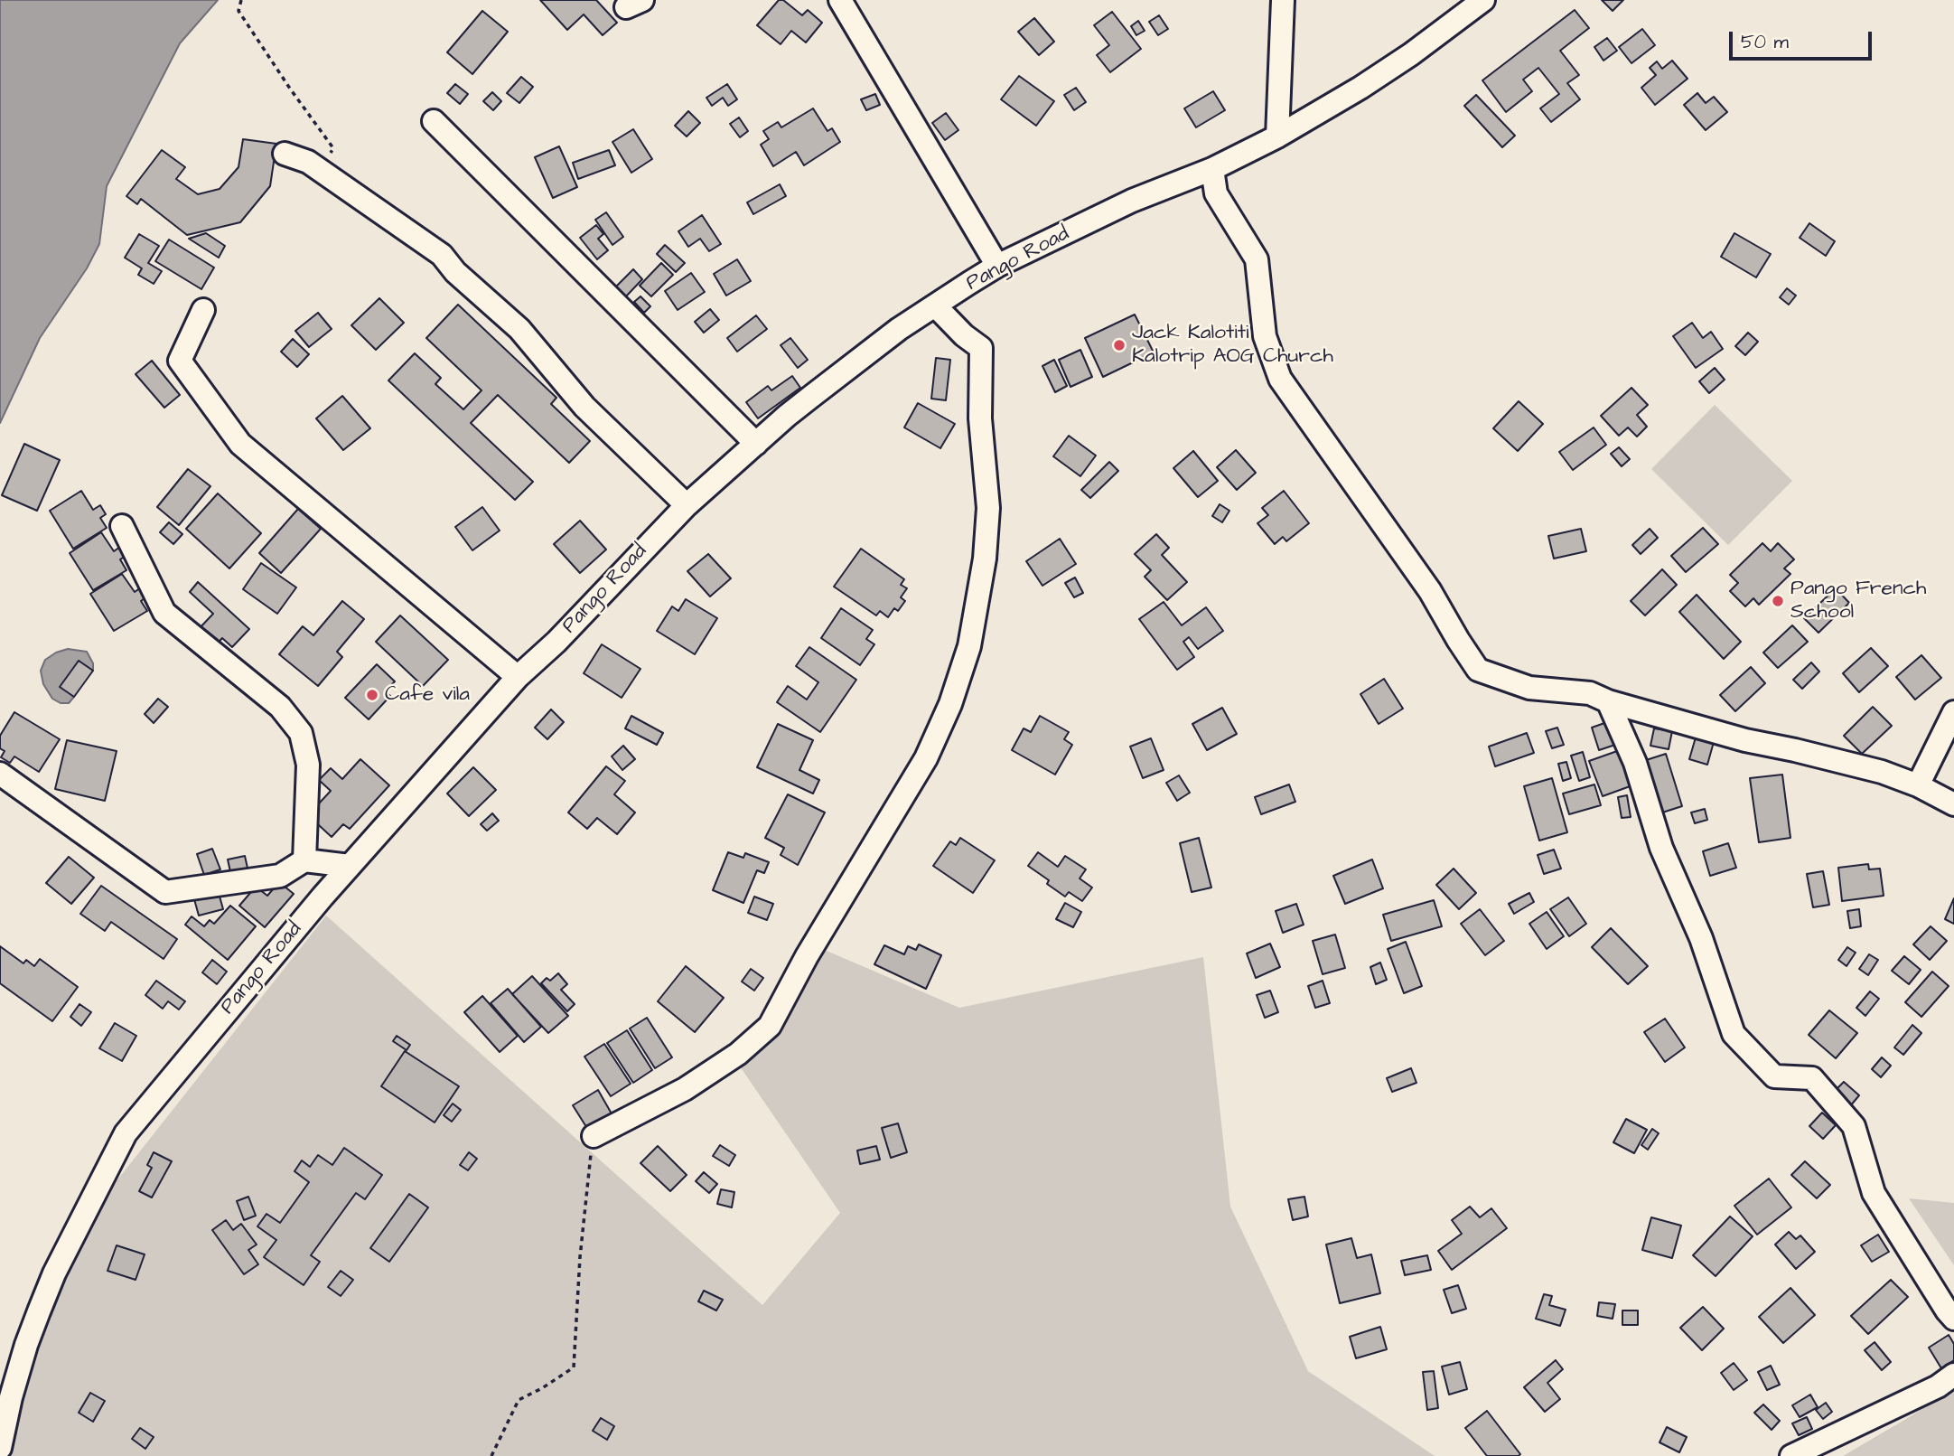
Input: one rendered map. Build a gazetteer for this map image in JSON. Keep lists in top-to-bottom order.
{
  "streets": {
    "street": ["Pango Road"]
  },
  "places": ["Jack Kalotiti Kalotrip AOG Church", "Pango French School", "Cafe vila"],
  "scale_bar": "50 m"
}
